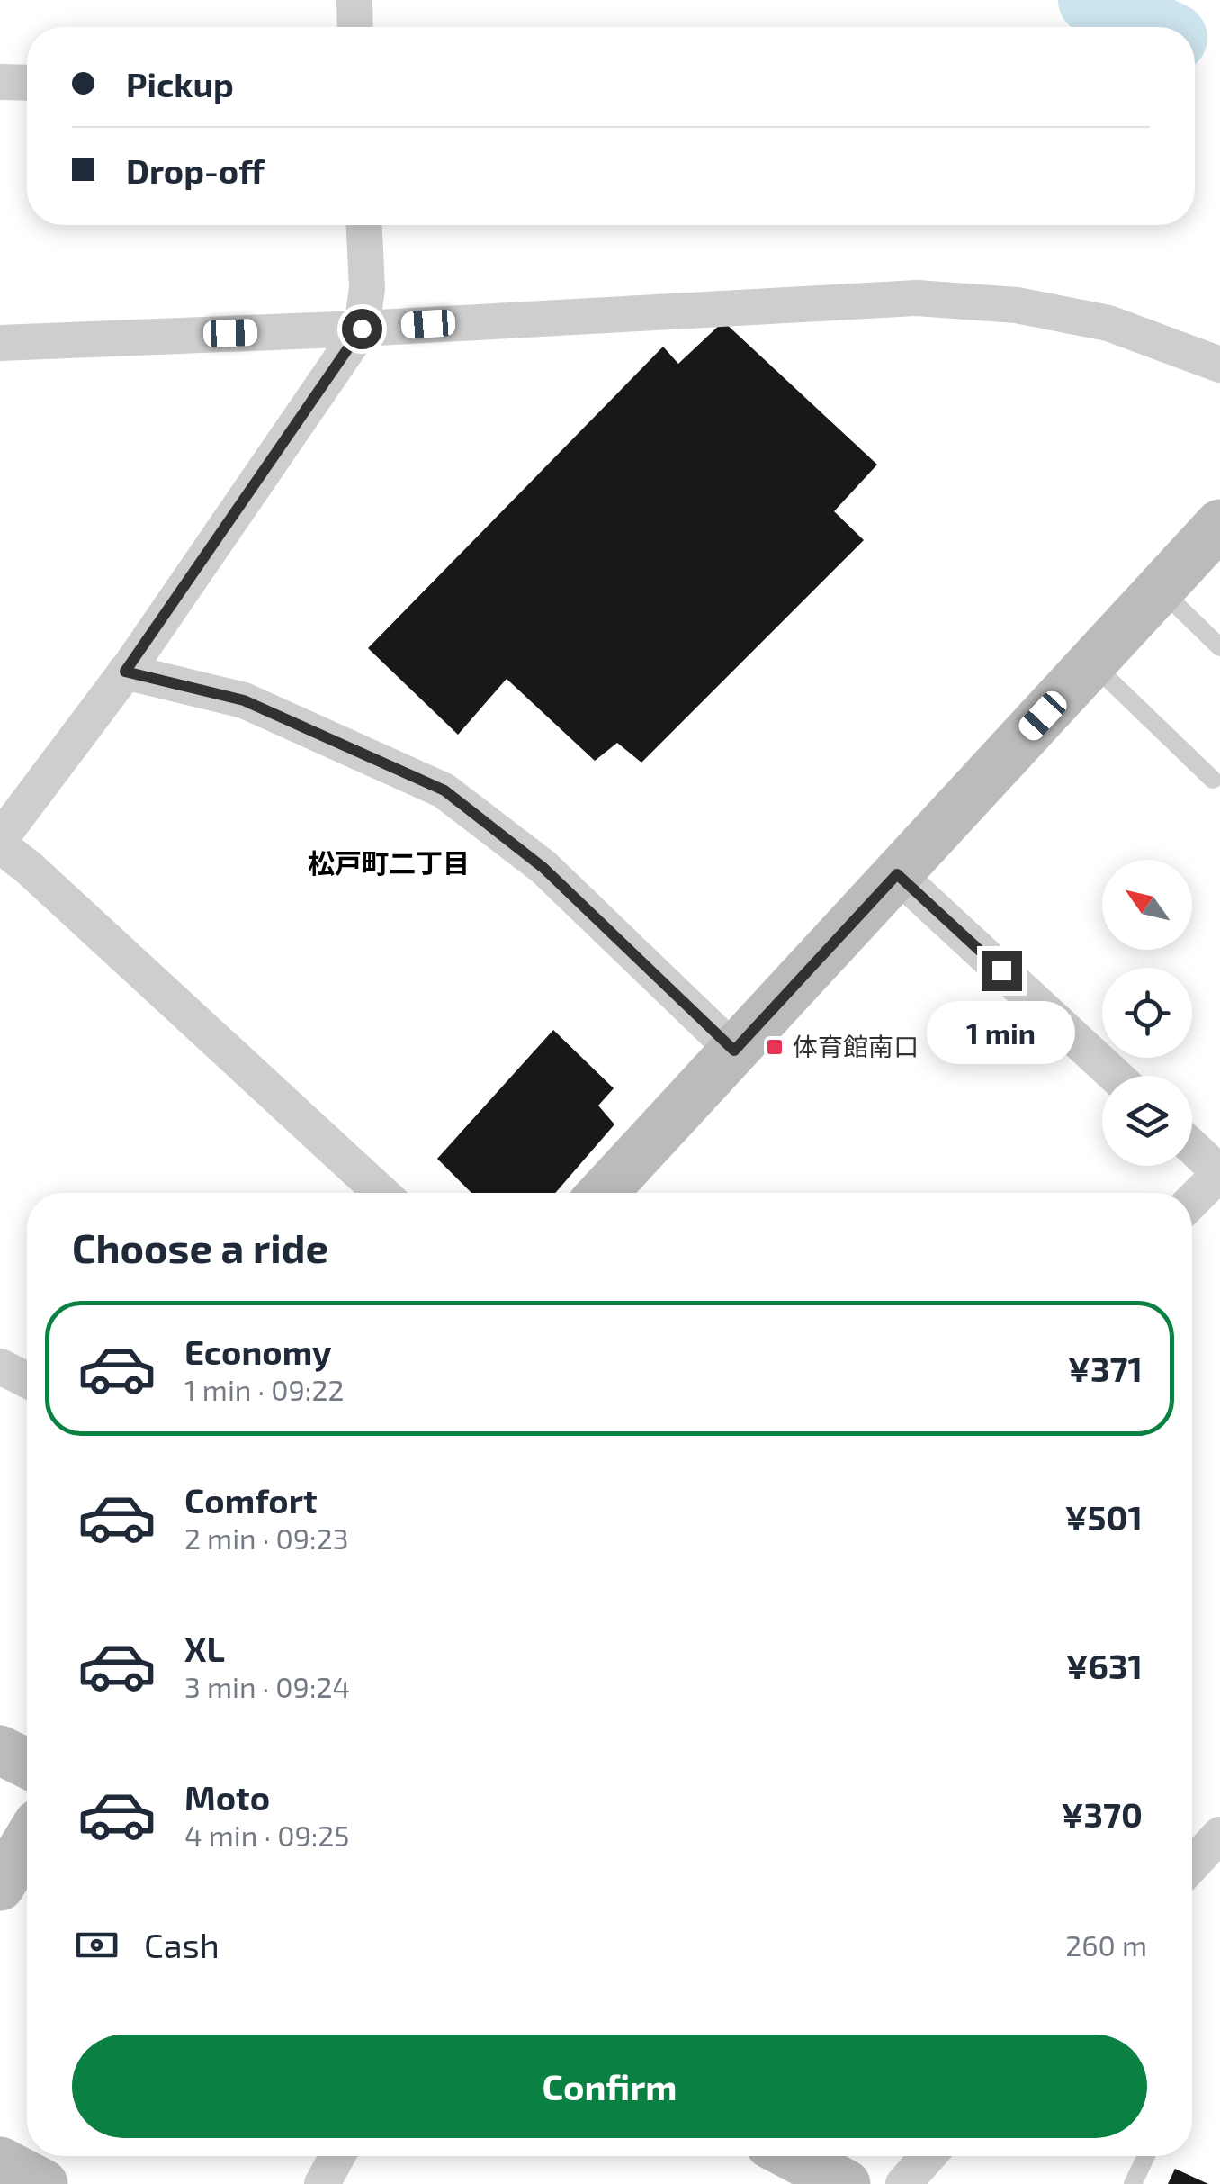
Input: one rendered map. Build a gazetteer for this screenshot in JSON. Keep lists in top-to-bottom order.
{
  "districts": ["松戸町二丁目"],
  "places": {
    "transit": ["体育館南口"]
  },
  "north": "top left",
  "page": {
    "banner": ["Pickup", "Drop-off"],
    "bubble": "1 min",
    "heading": "Choose a ride",
    "list": [
      {
        "name": "Economy",
        "note": "1 min · 09:22",
        "value": "¥371"
      },
      {
        "name": "Comfort",
        "note": "2 min · 09:23",
        "value": "¥501"
      },
      {
        "name": "XL",
        "note": "3 min · 09:24",
        "value": "¥631"
      },
      {
        "name": "Moto",
        "note": "4 min · 09:25",
        "value": "¥370"
      }
    ],
    "pay": ["Cash", "260 m"],
    "buttons": "Confirm"
  }
}
